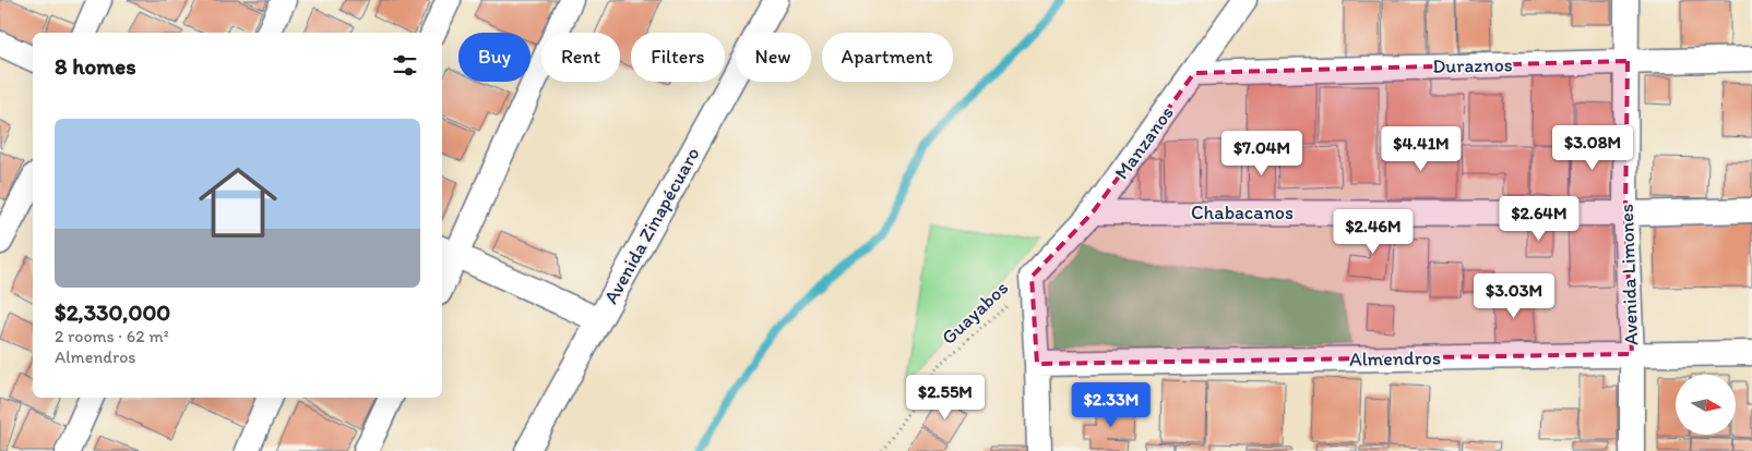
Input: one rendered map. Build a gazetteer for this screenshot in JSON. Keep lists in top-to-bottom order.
{
  "streets": {
    "street": [
      "Duraznos",
      "Manzanos",
      "Chabacanos",
      "Avenida Zinapécuaro",
      "Avenida Limones",
      "Almendros"
    ],
    "path": ["Guayabos"]
  },
  "crossings": [
    ["Duraznos", "Manzanos"],
    ["Duraznos", "Avenida Limones"],
    ["Manzanos", "Chabacanos"],
    ["Manzanos", "Guayabos"],
    ["Chabacanos", "Avenida Limones"],
    ["Avenida Limones", "Almendros"]
  ],
  "north": "right",
  "page": {
    "chip": [
      "Buy",
      "Rent",
      "Filters",
      "New",
      "Apartment"
    ],
    "heading": "8 homes",
    "list": [
      {
        "name": "$2,330,000",
        "note": "2 rooms · 62 m² · Almendros"
      }
    ],
    "price": [
      "$3.08M",
      "$4.41M",
      "$7.04M",
      "$2.64M",
      "$2.46M",
      "$3.03M",
      "$2.55M",
      "$2.33M"
    ]
  }
}
